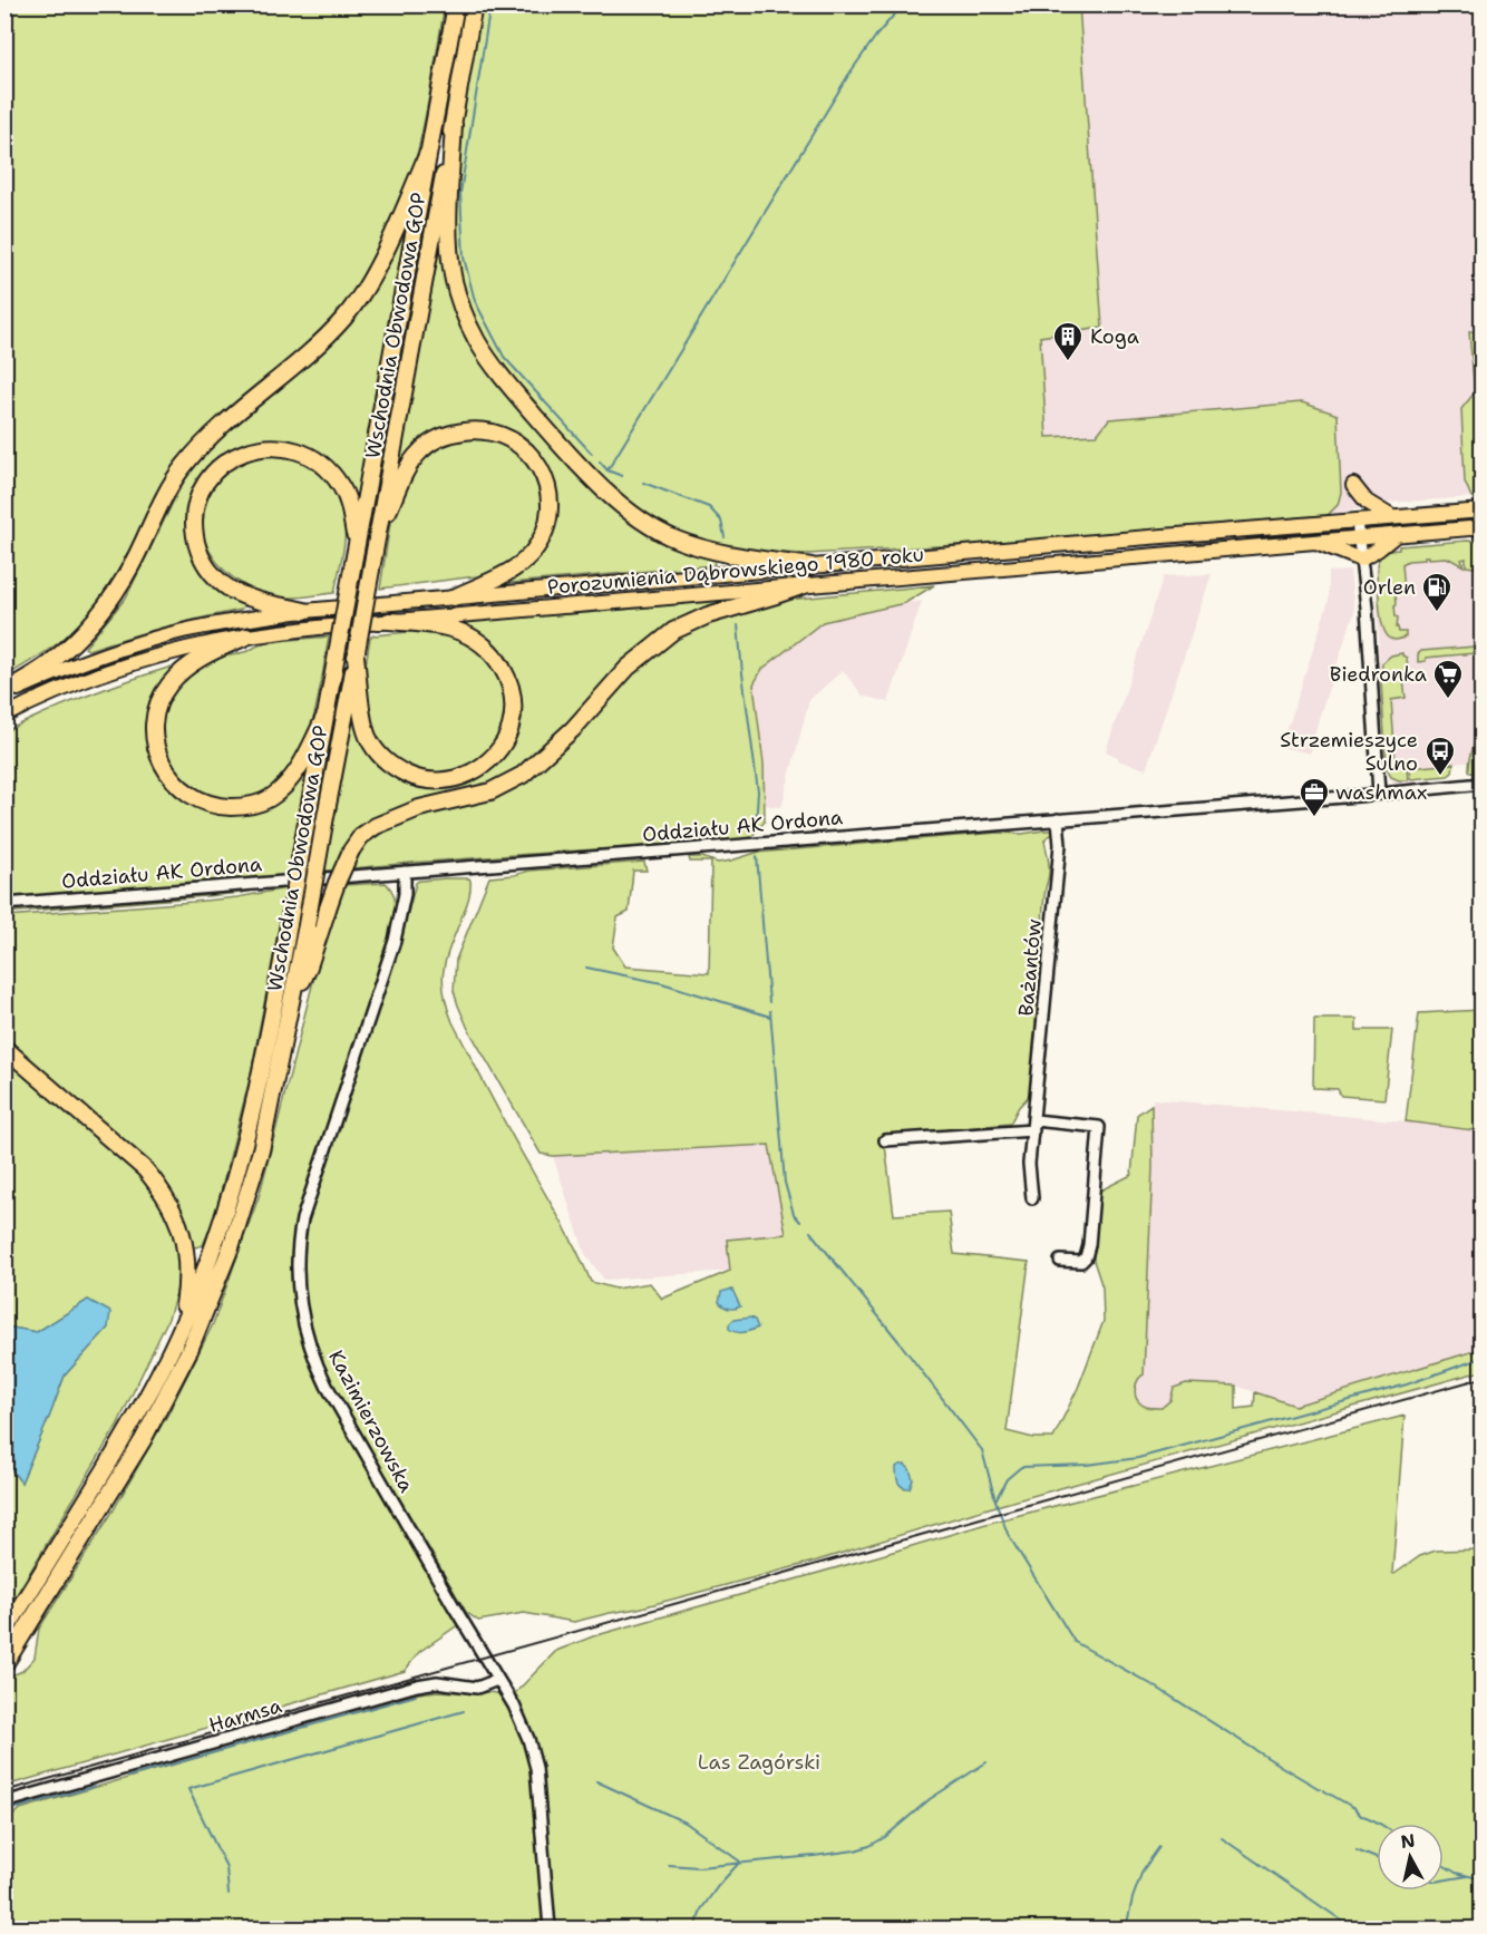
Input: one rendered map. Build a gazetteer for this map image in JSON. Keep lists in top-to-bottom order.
{
  "streets": {
    "highway": ["Wschodnia Obwodowa GOP"],
    "main road": ["Porozumienia Dąbrowskiego 1980 roku"],
    "street": [
      "Oddziału AK Ordona",
      "Bażantów",
      "Kazimierzowska",
      "Harmsa"
    ]
  },
  "crossings": [
    ["Oddziału AK Ordona", "Bażantów"],
    ["Oddziału AK Ordona", "Kazimierzowska"],
    ["Kazimierzowska", "Harmsa"]
  ],
  "parks": ["Las Zagórski"],
  "places": {
    "building": ["Koga"],
    "fuel station": ["Orlen"],
    "supermarket": ["Biedronka"],
    "bus stop": ["Strzemieszyce Sulno"],
    "office": ["washmax"]
  },
  "north": "top"
}
